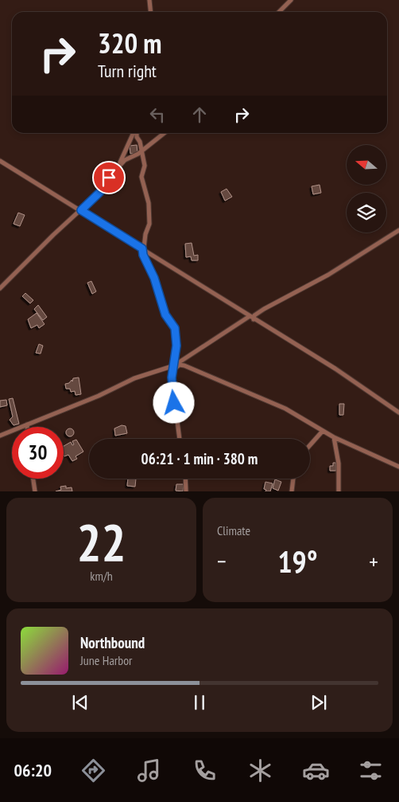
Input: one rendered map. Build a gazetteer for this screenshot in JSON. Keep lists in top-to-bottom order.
{
  "north": "left",
  "page": {
    "turn": ["320 m", "Turn right"],
    "limit": "30",
    "trip": "06:21 · 1 min · 380 m",
    "tile": [
      ["22", "km/h"],
      "Climate"
    ],
    "heat": ["−", "19°", "+"],
    "song": ["Northbound", "June Harbor"],
    "tabs": "06:20"
  }
}
